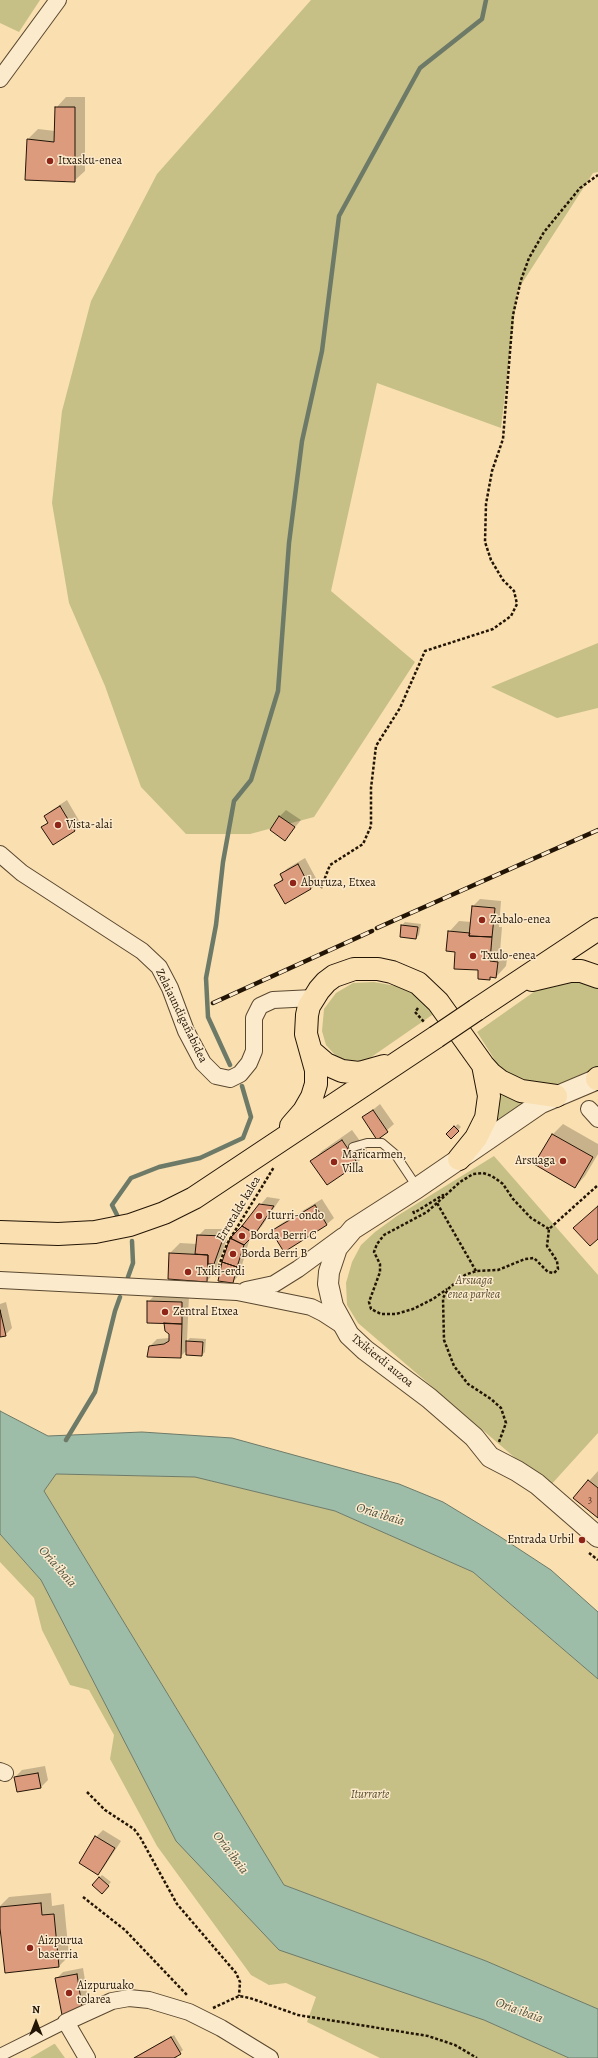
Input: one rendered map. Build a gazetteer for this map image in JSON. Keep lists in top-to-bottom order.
{
  "streets": {
    "street": ["Zelaiaundigañabidea", "Txikierdi auzoa"],
    "path": ["Errotalde kalea"]
  },
  "water": ["Oria ibaia"],
  "parks": ["Arsuaga enea parkea", "Iturrarte"],
  "places": [
    "Itxasku-enea",
    "Vista-alai",
    "Aburuza, Etxea",
    "Zabalo-enea",
    "Txulo-enea",
    "Arsuaga",
    "Maricarmen, Villa",
    "Iturri-ondo",
    "Borda Berri C",
    "Borda Berri B",
    "Txiki-erdi",
    "Zentral Etxea",
    "Entrada Urbil",
    "Aizpurua baserria",
    "Aizpuruako tolarea"
  ],
  "house_numbers": ["3"],
  "north": "top"
}
